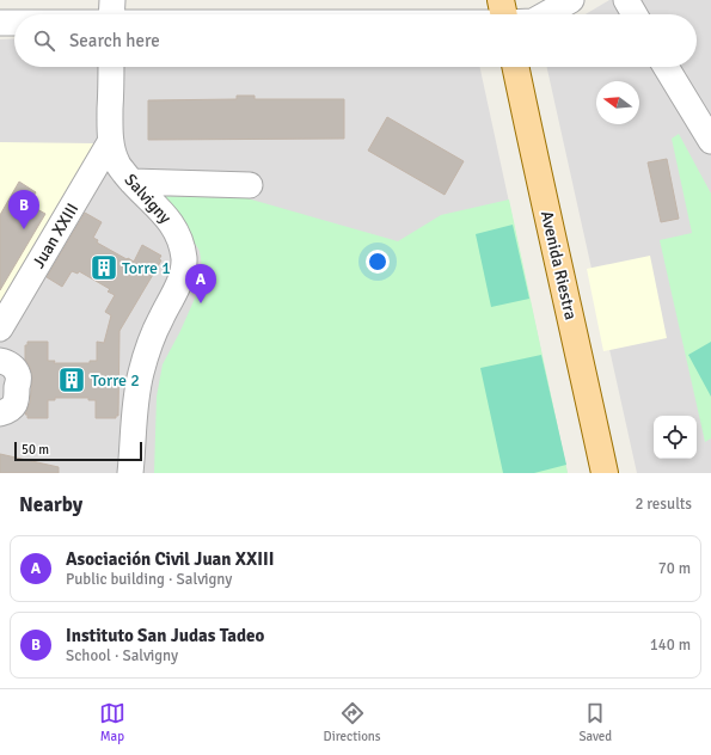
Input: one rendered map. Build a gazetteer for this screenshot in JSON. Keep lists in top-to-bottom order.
{
  "streets": {
    "main road": ["Avenida Riestra"],
    "street": ["Salvigny", "Juan XXIII"]
  },
  "crossings": [
    ["Salvigny", "Juan XXIII"]
  ],
  "places": {
    "building": ["Torre 1", "Torre 2"]
  },
  "scale_bar": "50 m",
  "north": "left",
  "page": {
    "search": "Search here",
    "pins": ["B", "A"],
    "scale": "50 m",
    "heading": ["Nearby", "2 results"],
    "list": [
      {
        "mark": "A",
        "name": "Asociación Civil Juan XXIII",
        "note": "Public building · Salvigny",
        "value": "70 m"
      },
      {
        "mark": "B",
        "name": "Instituto San Judas Tadeo",
        "note": "School · Salvigny",
        "value": "140 m"
      }
    ],
    "nav": ["Map", "Directions", "Saved"]
  }
}
